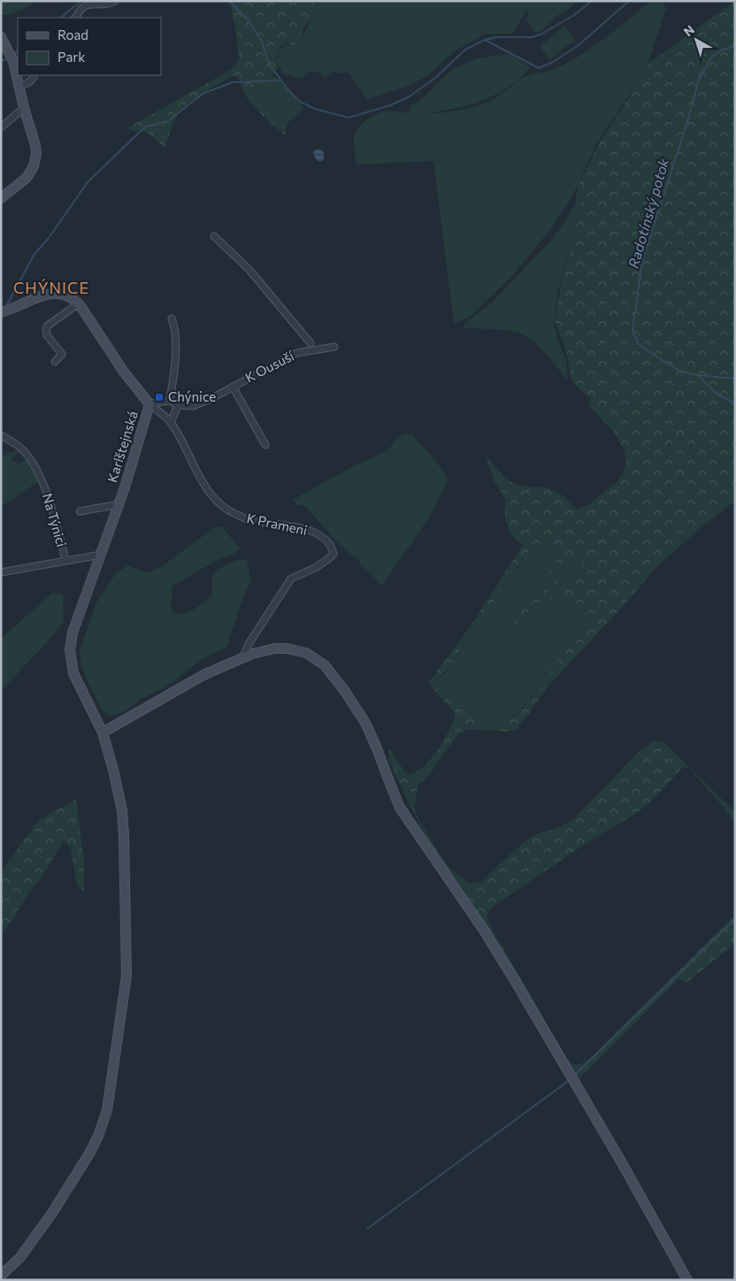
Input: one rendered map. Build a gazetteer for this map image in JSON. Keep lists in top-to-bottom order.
{
  "streets": {
    "main road": ["Karlštejnská"],
    "street": ["K Ousuší", "Na Týnici", "K Prameni"]
  },
  "crossings": [
    ["Karlštejnská", "Na Týnici"]
  ],
  "districts": ["CHÝNICE"],
  "water": ["Radotínský potok"],
  "places": {
    "transit": ["Chýnice"]
  },
  "legend": ["Road", "Park"],
  "north": "top left"
}
